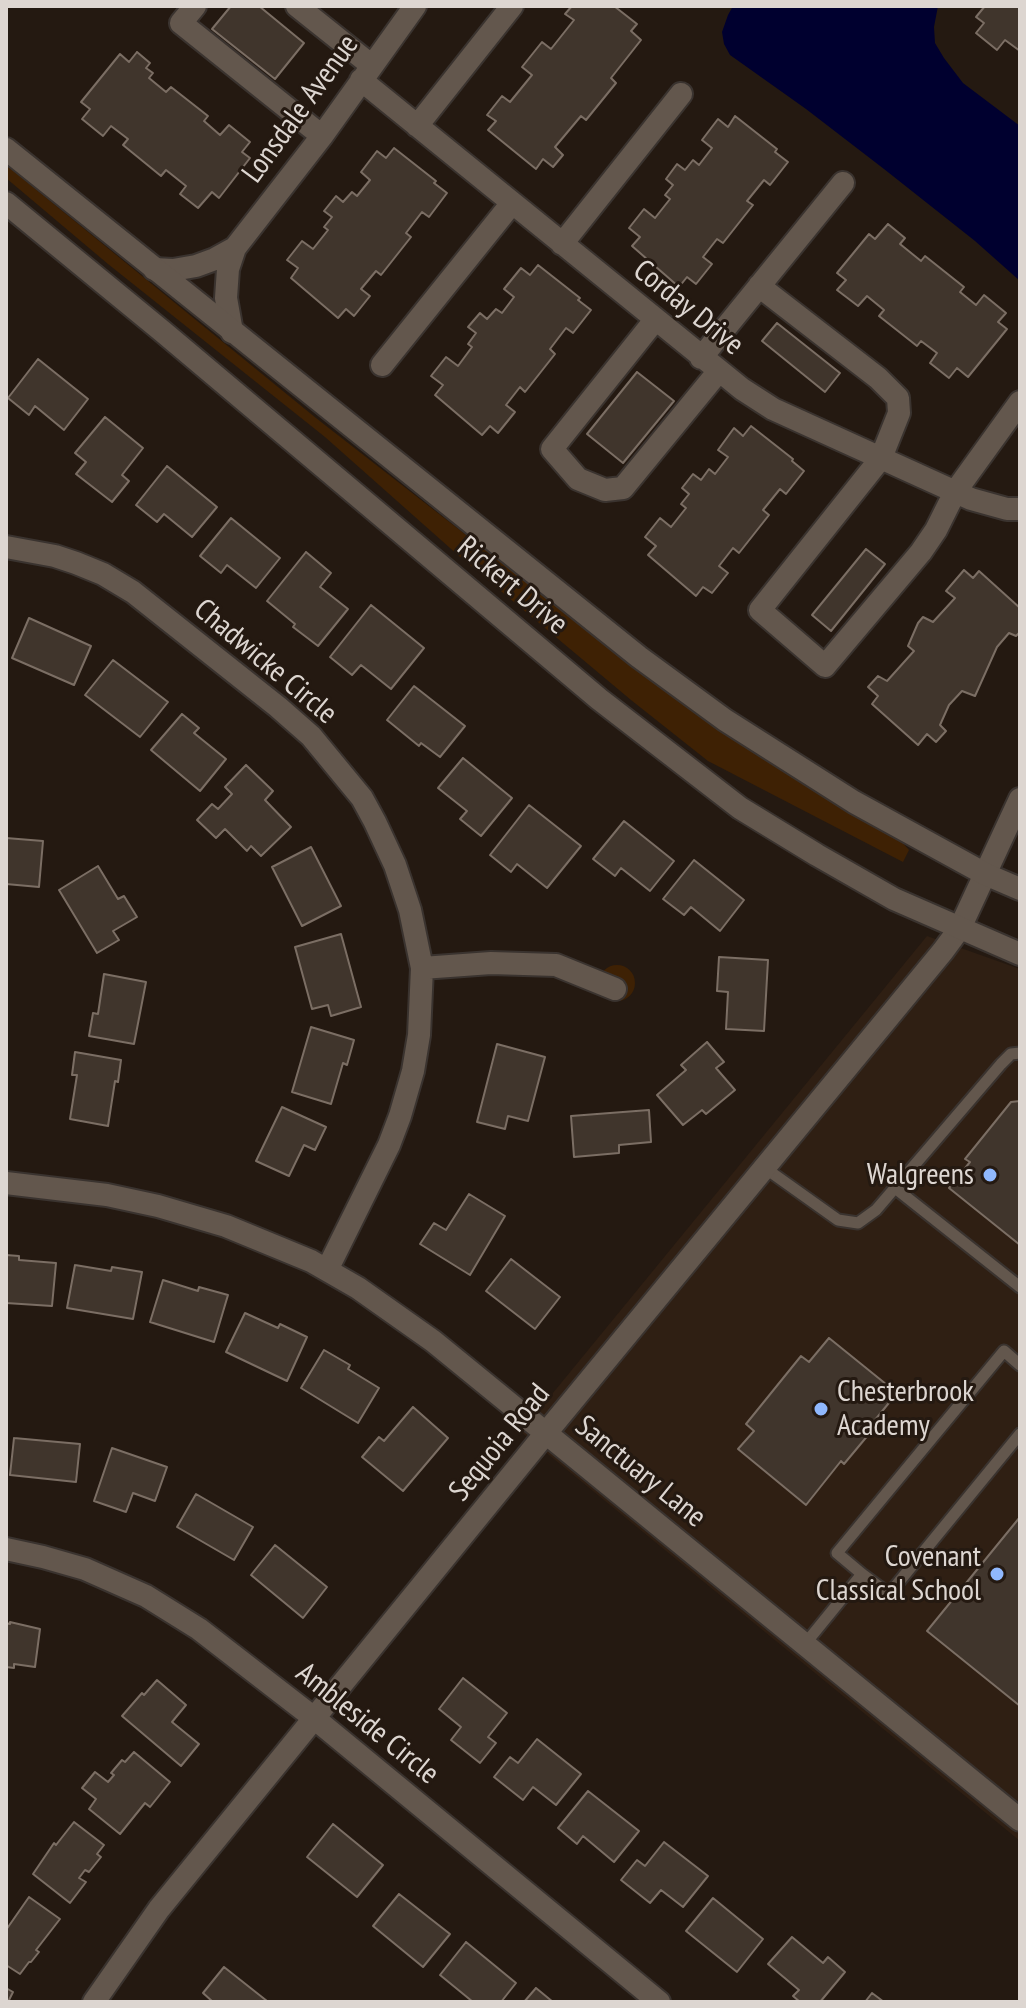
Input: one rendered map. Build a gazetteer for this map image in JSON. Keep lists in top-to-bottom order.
{
  "streets": {
    "street": [
      "Lonsdale Avenue",
      "Corday Drive",
      "Rickert Drive",
      "Chadwicke Circle",
      "Sequoia Road",
      "Sanctuary Lane",
      "Ambleside Circle"
    ]
  },
  "crossings": [
    ["Lonsdale Avenue", "Corday Drive"],
    ["Lonsdale Avenue", "Rickert Drive"],
    ["Rickert Drive", "Sequoia Road"],
    ["Chadwicke Circle", "Sanctuary Lane"],
    ["Sequoia Road", "Sanctuary Lane"],
    ["Sequoia Road", "Ambleside Circle"]
  ],
  "places": ["Walgreens", "Chesterbrook Academy", "Covenant Classical School"]
}
